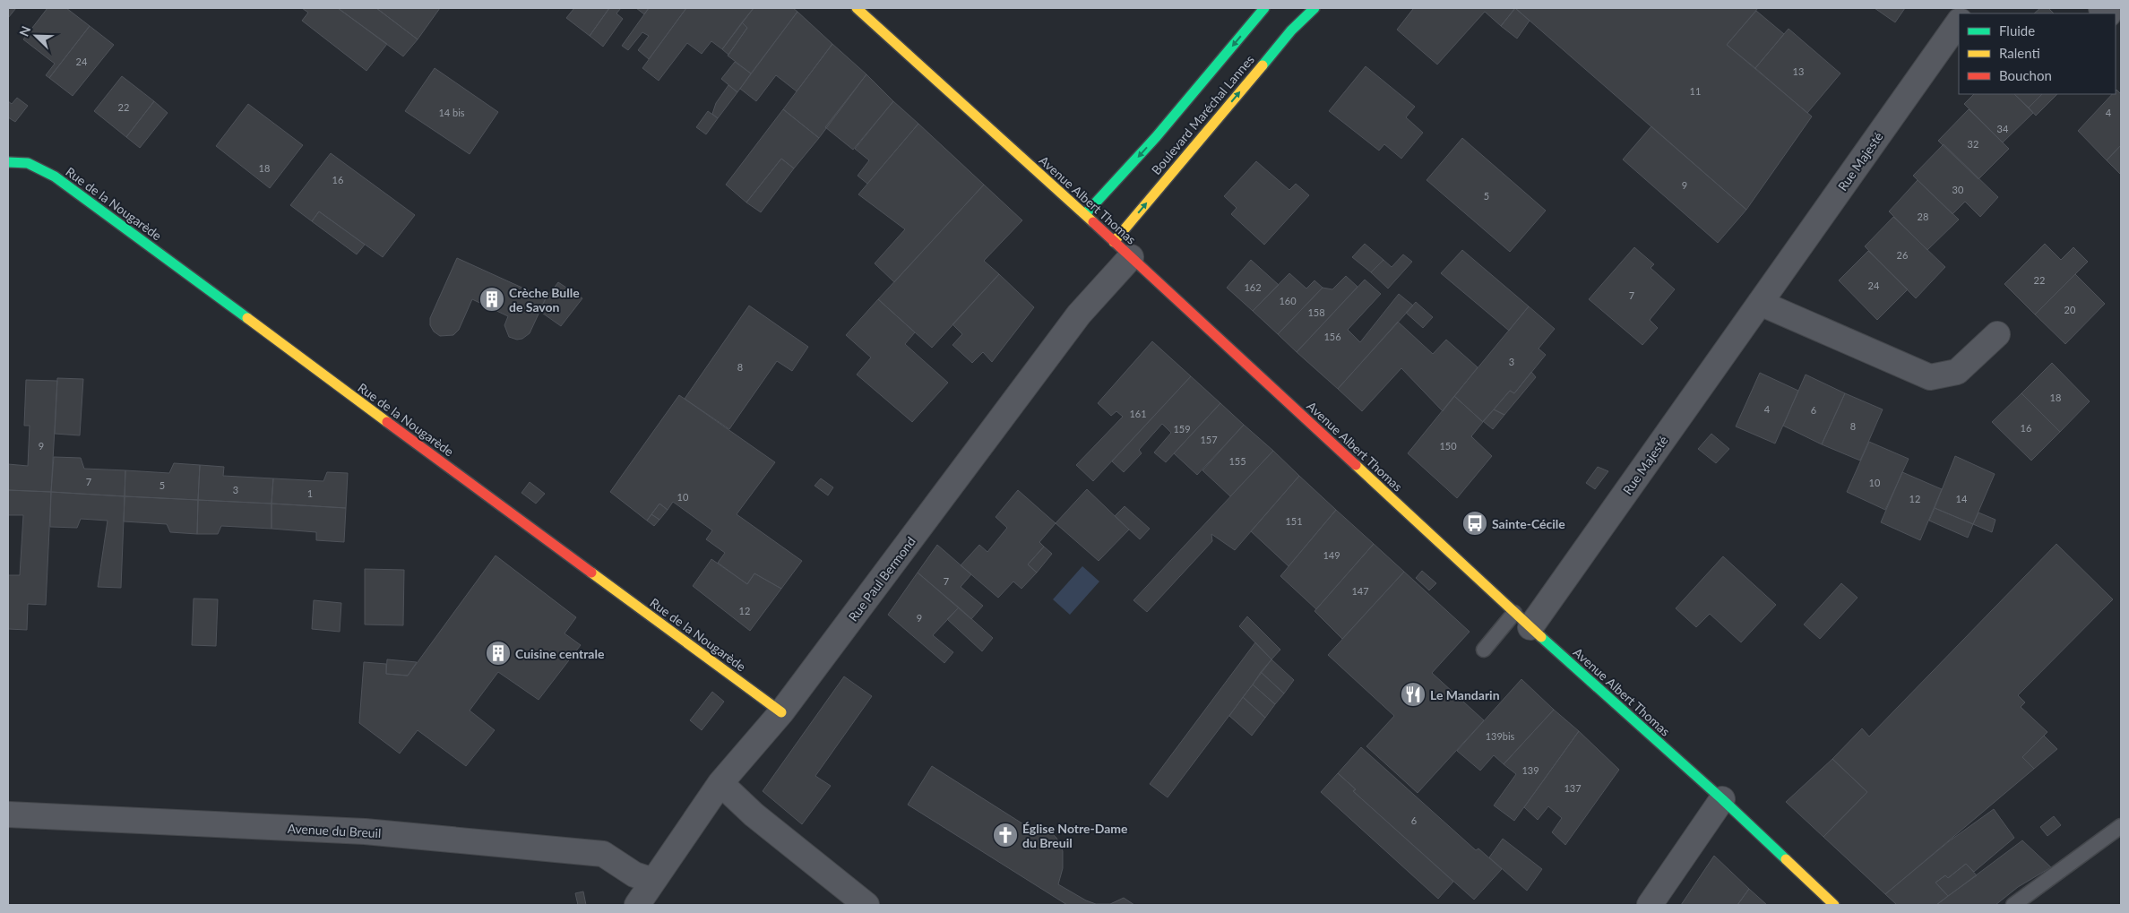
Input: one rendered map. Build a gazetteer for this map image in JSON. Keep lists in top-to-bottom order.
{
  "streets": {
    "main road": ["Boulevard Maréchal Lannes", "Avenue Albert Thomas", "Rue de la Nougarède"],
    "street": ["Rue Majesté", "Rue Paul Bermond", "Avenue du Breuil"]
  },
  "crossings": [
    ["Boulevard Maréchal Lannes", "Avenue Albert Thomas"],
    ["Boulevard Maréchal Lannes", "Rue Paul Bermond"],
    ["Rue Majesté", "Avenue Albert Thomas"],
    ["Avenue Albert Thomas", "Rue Paul Bermond"],
    ["Rue de la Nougarède", "Rue Paul Bermond"],
    ["Rue Paul Bermond", "Avenue du Breuil"]
  ],
  "places": {
    "building": ["Crèche Bulle de Savon", "Cuisine centrale"],
    "bus stop": ["Sainte-Cécile"],
    "restaurant": ["Le Mandarin"],
    "church": ["Église Notre-Dame du Breuil"]
  },
  "house_numbers": [
    "24",
    "13",
    "11",
    "22",
    "14 bis",
    "4",
    "34",
    "32",
    "18",
    "16",
    "9",
    "30",
    "5",
    "28",
    "26",
    "22",
    "24",
    "162",
    "7",
    "160",
    "20",
    "158",
    "156",
    "3",
    "8",
    "18",
    "4",
    "6",
    "161",
    "8",
    "16",
    "159",
    "157",
    "9",
    "150",
    "155",
    "7",
    "10",
    "5",
    "3",
    "1",
    "10",
    "12",
    "14",
    "151",
    "149",
    "7",
    "147",
    "12",
    "9",
    "139bis",
    "139",
    "137",
    "6"
  ],
  "legend": ["Fluide", "Ralenti", "Bouchon"],
  "north": "top left"
}
